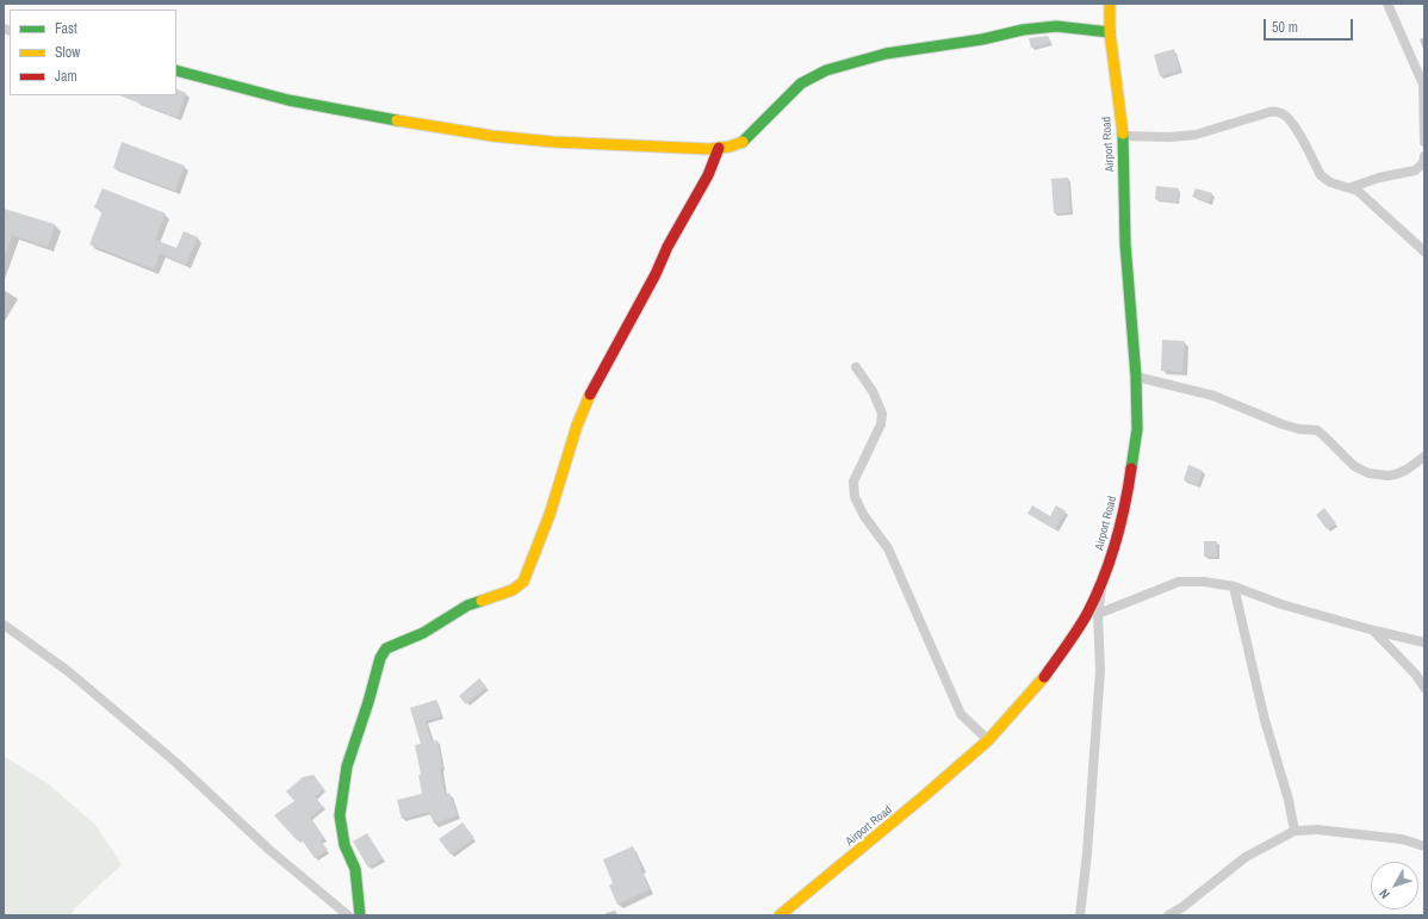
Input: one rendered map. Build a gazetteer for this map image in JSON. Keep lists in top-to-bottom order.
{
  "streets": {
    "street": ["Airport Road"]
  },
  "legend": ["Fast", "Slow", "Jam"],
  "scale_bar": "50 m",
  "north": "bottom left"
}
